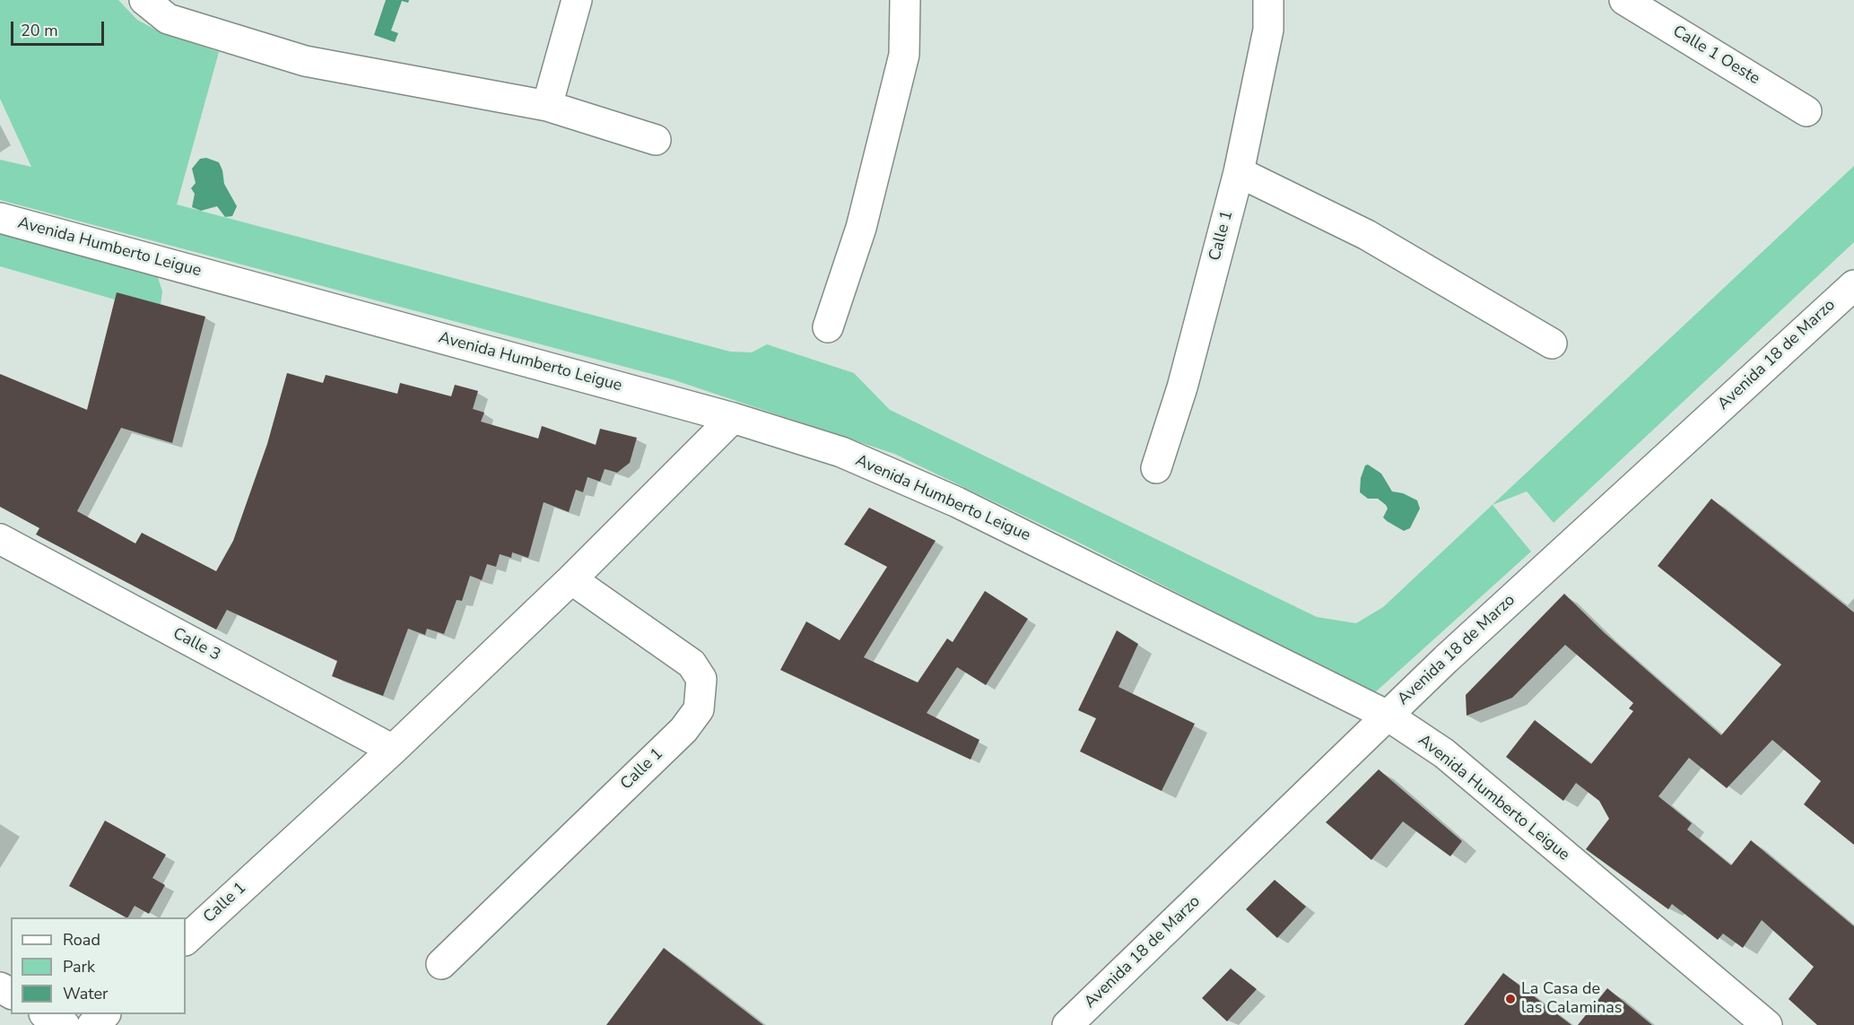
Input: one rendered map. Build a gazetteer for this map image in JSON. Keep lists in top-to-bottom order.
{
  "streets": {
    "street": [
      "Calle 1 Oeste",
      "Calle 1",
      "Avenida Humberto Leigue",
      "Avenida 18 de Marzo",
      "Calle 3"
    ]
  },
  "crossings": [
    ["Calle 1", "Avenida Humberto Leigue"],
    ["Calle 1", "Calle 3"],
    ["Avenida Humberto Leigue", "Avenida 18 de Marzo"]
  ],
  "places": ["La Casa de las Calaminas"],
  "legend": ["Road", "Park", "Water"],
  "scale_bar": "20 m"
}
